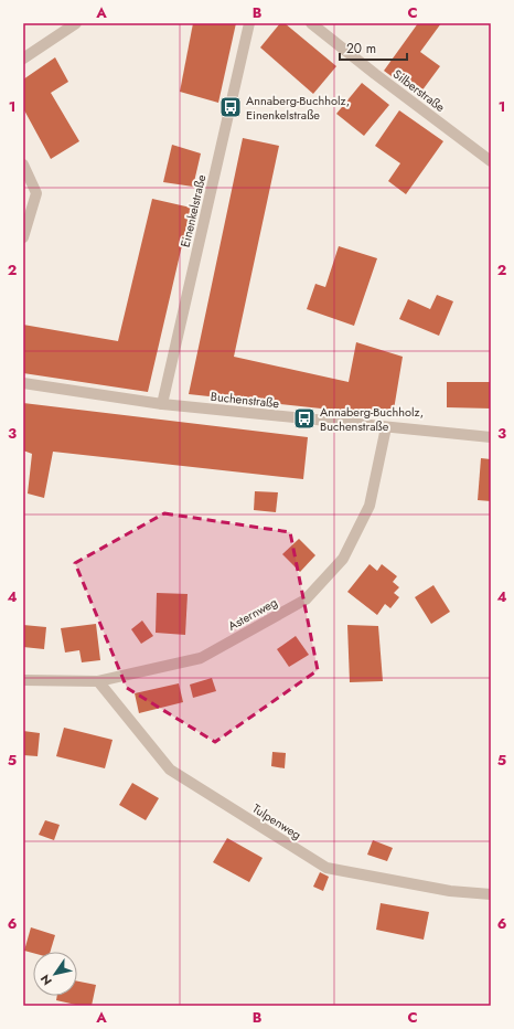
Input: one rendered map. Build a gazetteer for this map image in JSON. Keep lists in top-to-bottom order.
{
  "streets": {
    "street": [
      "Silberstraße",
      "Einenkelstraße",
      "Buchenstraße",
      "Asternweg",
      "Tulpenweg"
    ]
  },
  "crossings": [
    ["Einenkelstraße", "Buchenstraße"],
    ["Buchenstraße", "Asternweg"],
    ["Asternweg", "Tulpenweg"]
  ],
  "places": {
    "bus stop": ["Annaberg-Buchholz, Einenkelstraße", "Annaberg-Buchholz, Buchenstraße"]
  },
  "scale_bar": "20 m",
  "north": "bottom left",
  "grid": {
    "columns": ["A", "B", "C"],
    "rows": [
      "1",
      "2",
      "3",
      "4",
      "5",
      "6"
    ]
  }
}
